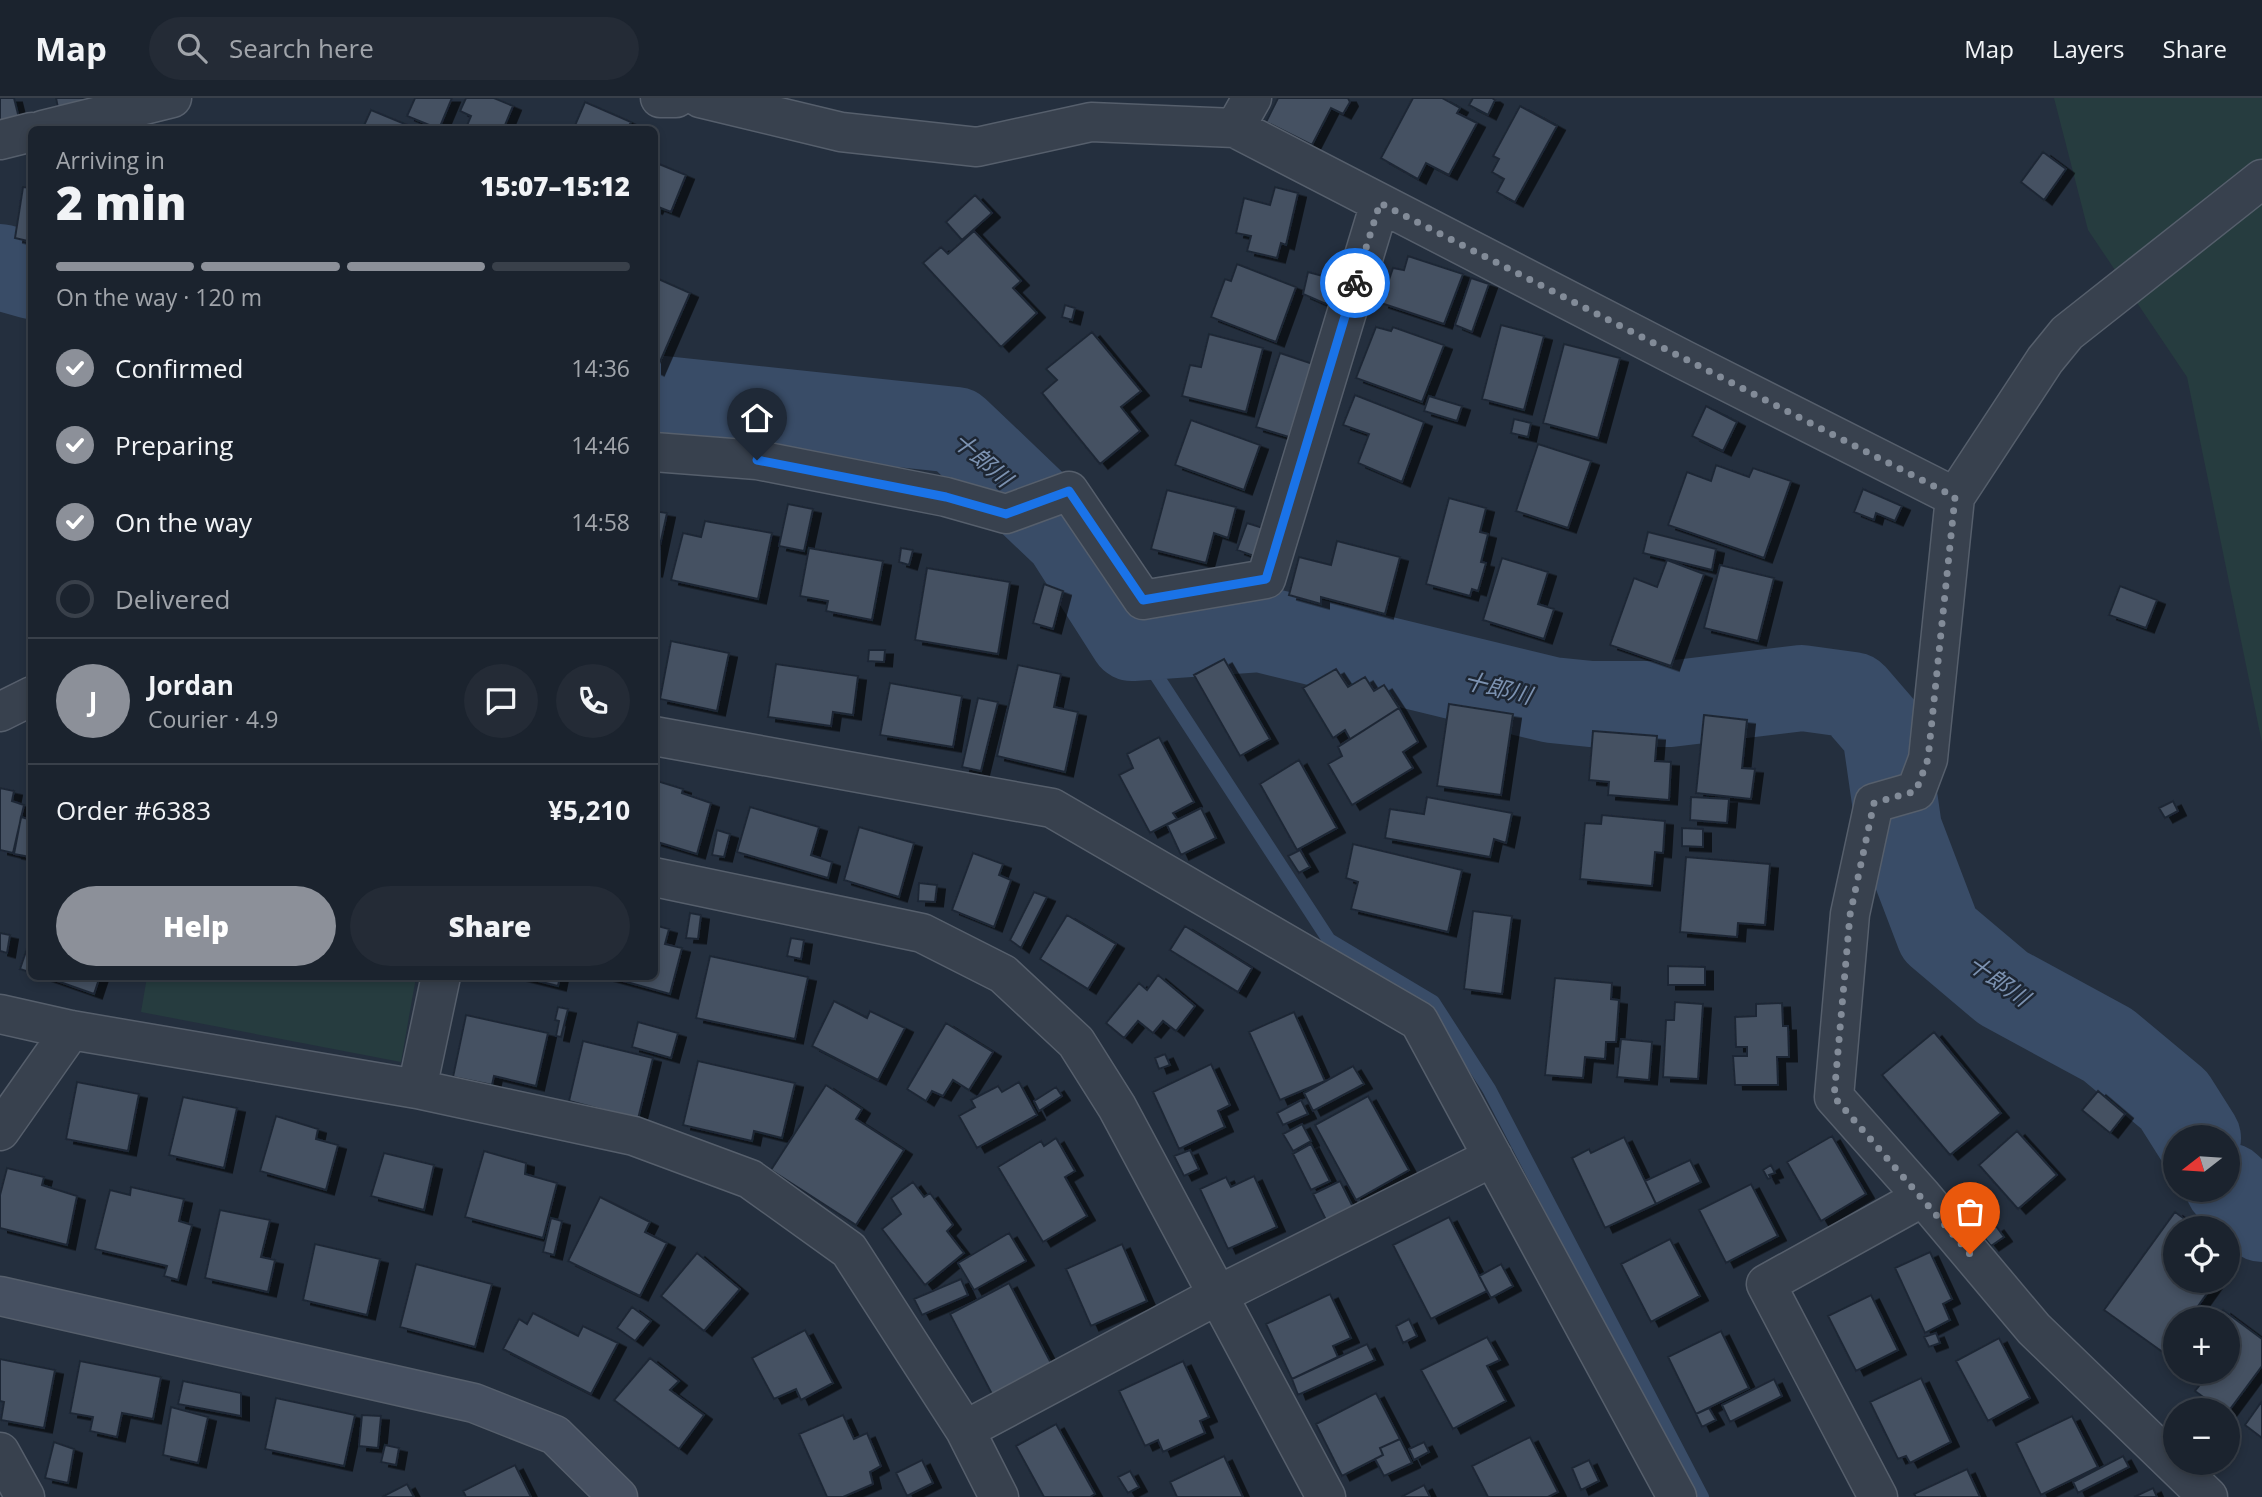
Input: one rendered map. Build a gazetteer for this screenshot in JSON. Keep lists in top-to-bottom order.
{
  "water": ["十郎川"],
  "north": "left",
  "page": {
    "header": "Map",
    "search": "Search here",
    "nav": ["Map", "Layers", "Share"],
    "heading": ["2 min", "Arriving in", "15:07–15:12"],
    "panel": [
      "Jordan",
      "Courier · 4.9",
      "Order #6383",
      "¥5,210"
    ],
    "bar": "On the way · 120 m",
    "list": [
      ["Confirmed", "14:36"],
      ["Preparing", "14:46"],
      ["On the way", "14:58"],
      "Delivered"
    ],
    "round": "J",
    "buttons": ["Help", "Share"],
    "map_buttons": ["+", "−"]
  }
}
